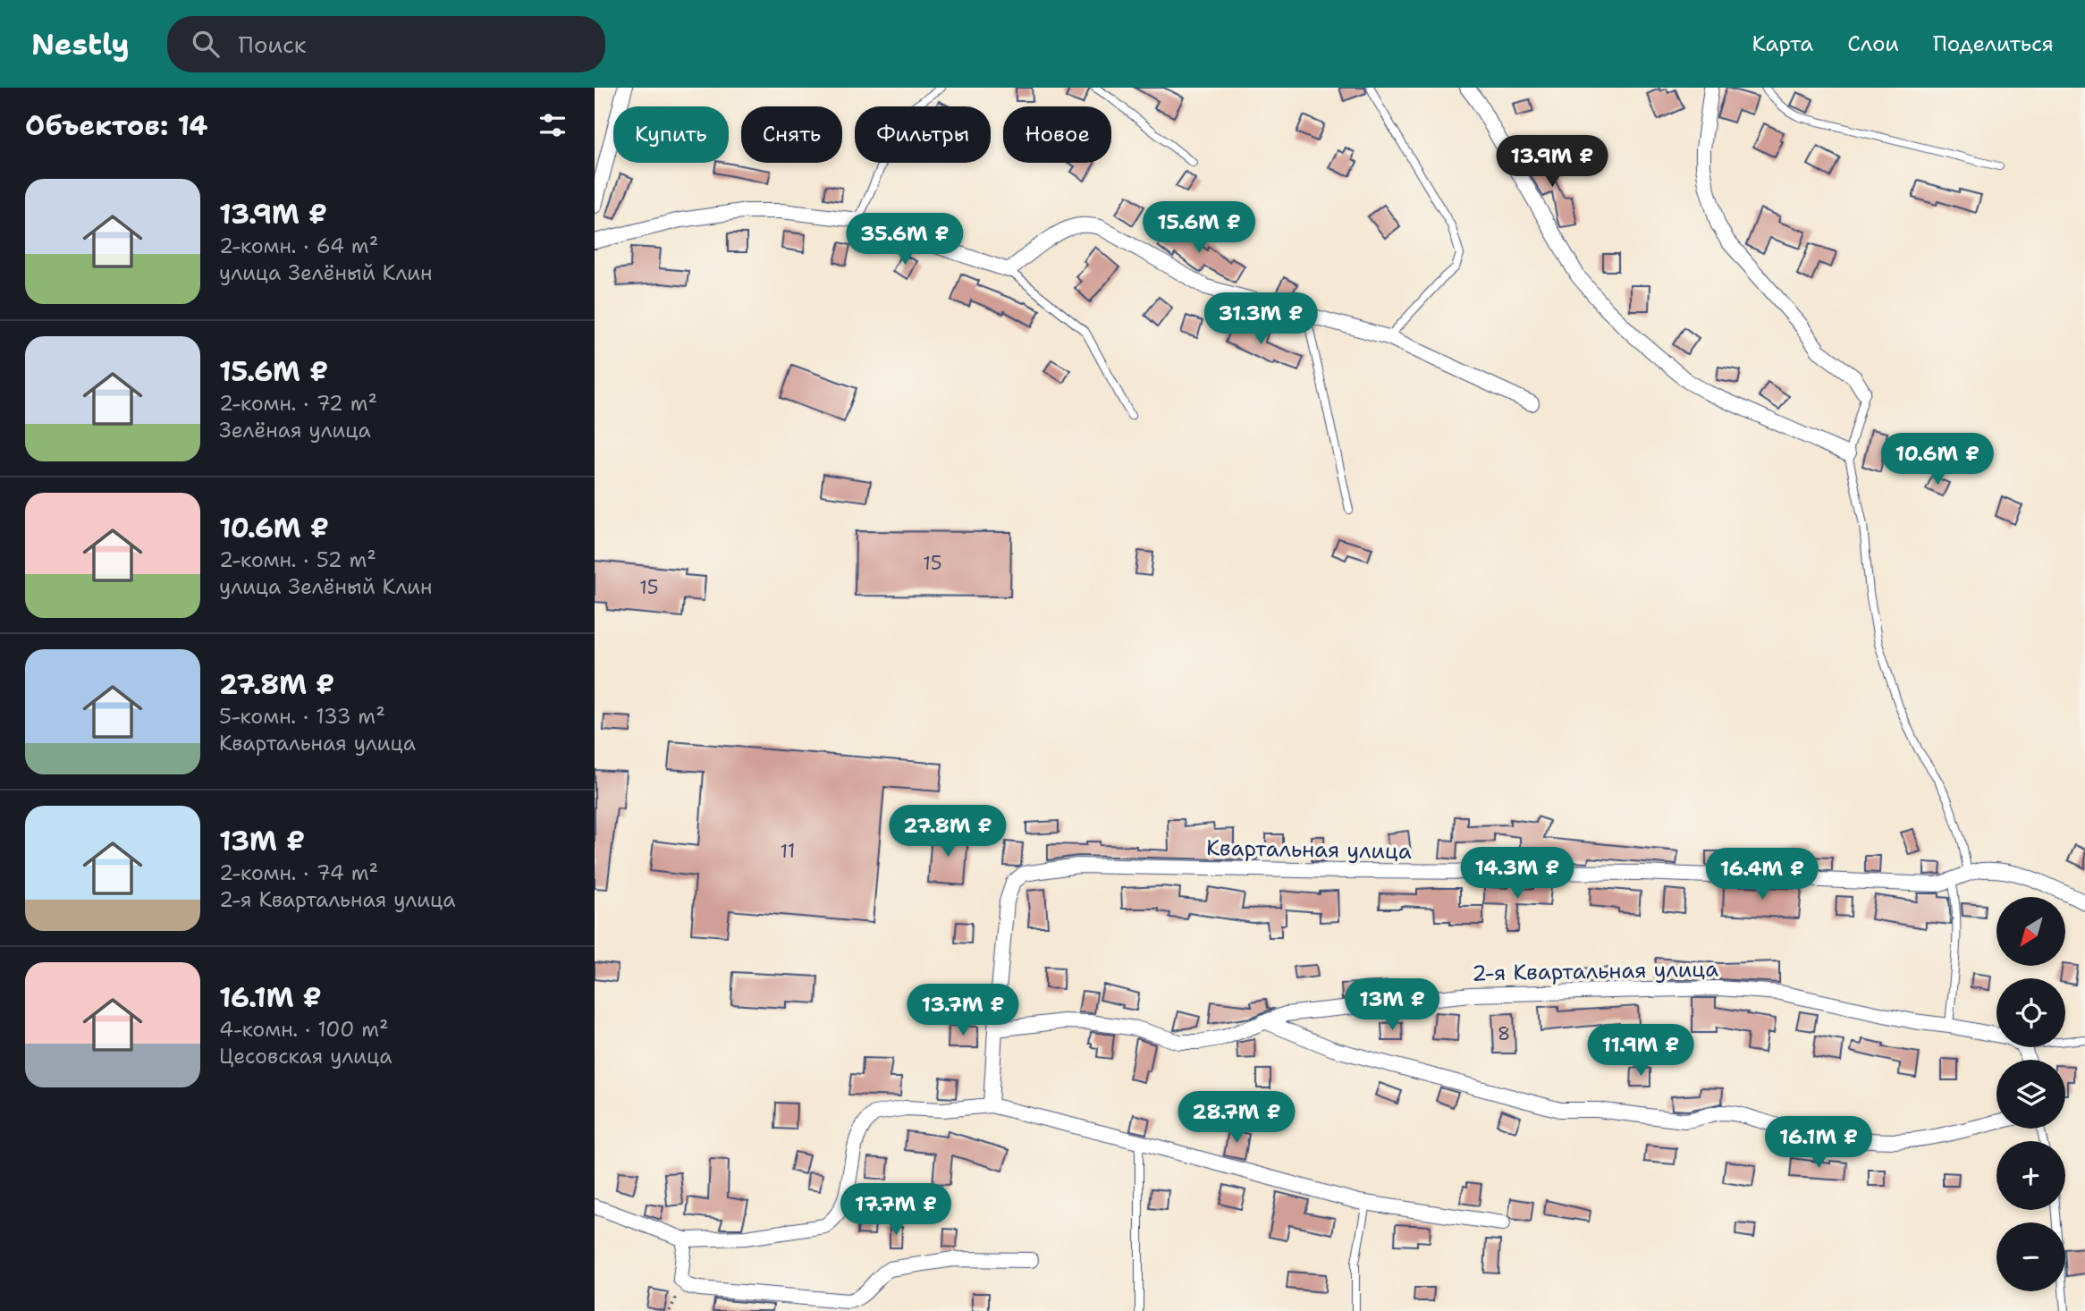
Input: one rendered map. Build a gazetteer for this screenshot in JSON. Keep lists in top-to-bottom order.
{
  "streets": {
    "street": ["Квартальная улица", "2-я Квартальная улица"]
  },
  "crossings": [
    ["Квартальная улица", "2-я Квартальная улица"]
  ],
  "house_numbers": [
    "15",
    "15",
    "11",
    "8"
  ],
  "north": "bottom left",
  "page": {
    "header": "Nestly",
    "search": "Поиск",
    "nav": ["Карта", "Слои", "Поделиться"],
    "heading": "Объектов: 14",
    "chip": [
      "Купить",
      "Снять",
      "Фильтры",
      "Новое"
    ],
    "price": [
      "13.9M ₽",
      "15.6M ₽",
      "35.6M ₽",
      "31.3M ₽",
      "10.6M ₽",
      "27.8M ₽",
      "14.3M ₽",
      "16.4M ₽",
      "13M ₽",
      "13.7M ₽",
      "11.9M ₽",
      "28.7M ₽",
      "16.1M ₽",
      "17.7M ₽"
    ],
    "list": [
      {
        "name": "13.9M ₽",
        "note": "2-комн. · 64 m² · улица Зелёный Клин"
      },
      {
        "name": "15.6M ₽",
        "note": "2-комн. · 72 m² · Зелёная улица"
      },
      {
        "name": "10.6M ₽",
        "note": "2-комн. · 52 m² · улица Зелёный Клин"
      },
      {
        "name": "27.8M ₽",
        "note": "5-комн. · 133 m² · Квартальная улица"
      },
      {
        "name": "13M ₽",
        "note": "2-комн. · 74 m² · 2-я Квартальная улица"
      },
      {
        "name": "16.1M ₽",
        "note": "4-комн. · 100 m² · Цесовская улица"
      }
    ],
    "map_buttons": ["+", "−"]
  }
}
